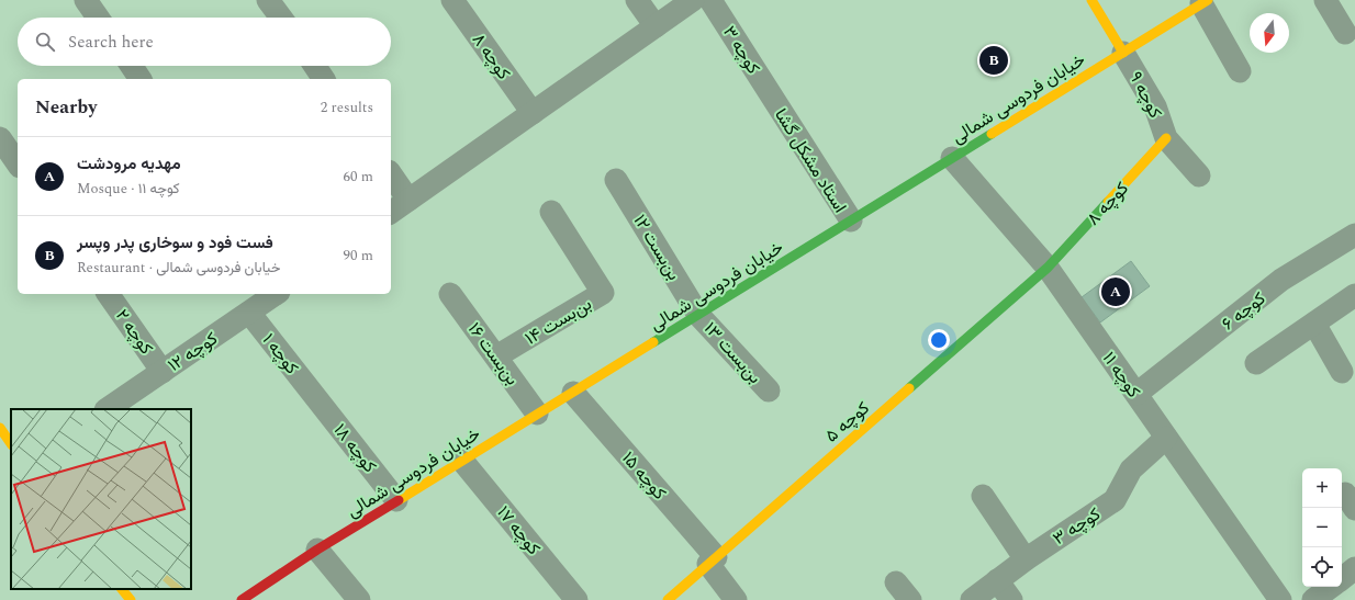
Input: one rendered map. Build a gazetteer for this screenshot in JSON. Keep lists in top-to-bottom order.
{
  "streets": {
    "street": [
      "کوچه ۳",
      "کوچه ۸",
      "کوچه ۹",
      "خیابان فردوسی شمالی",
      "استاد مشکل گشا",
      "بن‌بست ۱۲",
      "کوچه ۶",
      "بن‌بست ۱۴",
      "کوچه ۲",
      "کوچه ۱۲",
      "بن‌بست ۱۳",
      "کوچه ۱",
      "بن‌بست ۱۶",
      "کوچه ۱۱",
      "کوچه ۵",
      "کوچه ۱۸",
      "کوچه ۱۵",
      "کوچه ۱۷"
    ]
  },
  "crossings": [
    ["کوچه ۳", "استاد مشکل گشا"],
    ["کوچه ۳", "کوچه ۱۱"],
    ["کوچه ۸", "کوچه ۹"],
    ["کوچه ۸", "کوچه ۱۱"],
    ["کوچه ۸", "کوچه ۵"],
    ["کوچه ۹", "خیابان فردوسی شمالی"],
    ["خیابان فردوسی شمالی", "استاد مشکل گشا"],
    ["خیابان فردوسی شمالی", "بن‌بست ۱۲"],
    ["خیابان فردوسی شمالی", "بن‌بست ۱۳"],
    ["خیابان فردوسی شمالی", "بن‌بست ۱۶"],
    ["خیابان فردوسی شمالی", "کوچه ۱۱"],
    ["خیابان فردوسی شمالی", "کوچه ۱۸"],
    ["خیابان فردوسی شمالی", "کوچه ۱۵"],
    ["خیابان فردوسی شمالی", "کوچه ۱۷"],
    ["بن‌بست ۱۲", "بن‌بست ۱۳"],
    ["کوچه ۶", "کوچه ۱۱"],
    ["بن‌بست ۱۴", "بن‌بست ۱۶"],
    ["کوچه ۲", "کوچه ۱۲"],
    ["کوچه ۱۲", "کوچه ۱"],
    ["کوچه ۱", "کوچه ۱۸"],
    ["کوچه ۱۱", "کوچه ۵"],
    ["کوچه ۵", "کوچه ۱۵"]
  ],
  "north": "bottom",
  "page": {
    "search": "Search here",
    "pins": ["B", "A"],
    "heading": ["Nearby", "2 results"],
    "list": [
      {
        "mark": "A",
        "name": "مهدیه مرودشت",
        "note": "Mosque · کوچه ۱۱",
        "value": "60 m"
      },
      {
        "mark": "B",
        "name": "فست فود و سوخاری پدر وپسر",
        "note": "Restaurant · خیابان فردوسی شمالی",
        "value": "90 m"
      }
    ],
    "map_buttons": ["+", "−"]
  }
}
